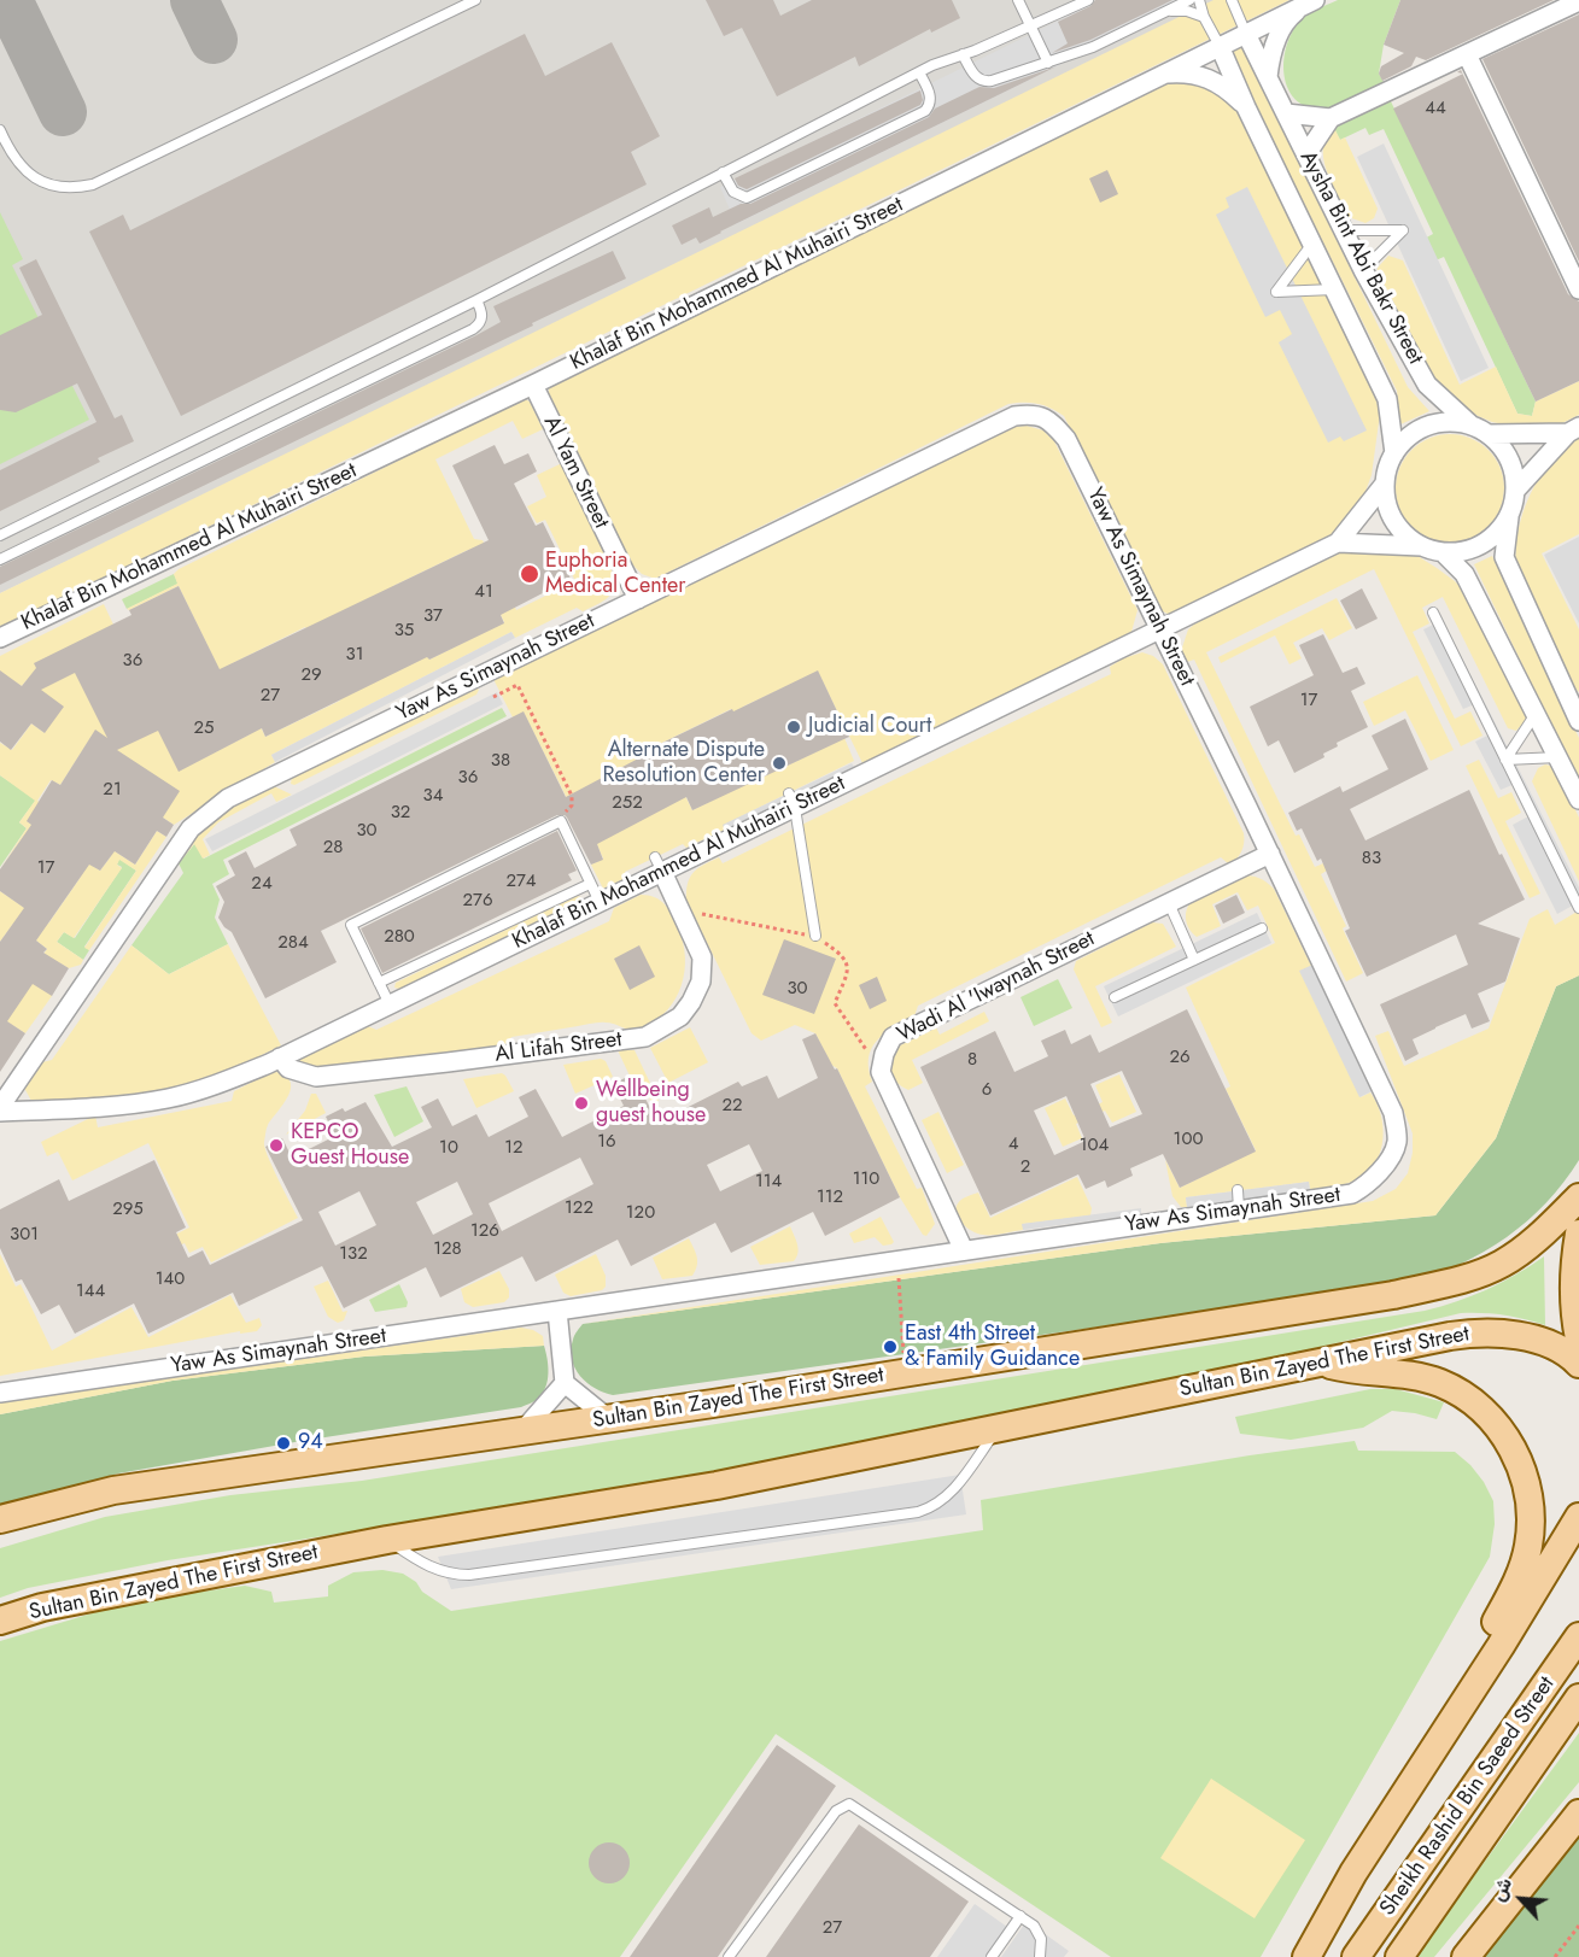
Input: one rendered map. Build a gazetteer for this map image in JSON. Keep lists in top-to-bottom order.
{
  "streets": {
    "main road": ["Sultan Bin Zayed The First Street", "Sheikh Rashid Bin Saeed Street"],
    "street": [
      "Aysha Bint Abi Bakr Street",
      "Khalaf Bin Mohammed Al Muhairi Street",
      "Al Yam Street",
      "Yaw As Simaynah Street",
      "Wadi Al 'Iwaynah Street",
      "Al Lifah Street"
    ]
  },
  "crossings": [
    ["Aysha Bint Abi Bakr Street", "Khalaf Bin Mohammed Al Muhairi Street"],
    ["Khalaf Bin Mohammed Al Muhairi Street", "Al Yam Street"],
    ["Khalaf Bin Mohammed Al Muhairi Street", "Yaw As Simaynah Street"],
    ["Khalaf Bin Mohammed Al Muhairi Street", "Al Lifah Street"],
    ["Al Yam Street", "Yaw As Simaynah Street"],
    ["Yaw As Simaynah Street", "Wadi Al 'Iwaynah Street"]
  ],
  "places": [
    "Euphoria Medical Center",
    "Judicial Court",
    "Alternate Dispute Resolution Center",
    "Wellbeing guest house",
    "KEPCO Guest House",
    "East 4th Street & Family Guidance",
    "94"
  ],
  "house_numbers": [
    "44",
    "41",
    "37",
    "35",
    "31",
    "36",
    "29",
    "27",
    "17",
    "25",
    "38",
    "36",
    "21",
    "34",
    "252",
    "32",
    "30",
    "28",
    "83",
    "17",
    "274",
    "24",
    "276",
    "280",
    "284",
    "30",
    "26",
    "8",
    "6",
    "22",
    "100",
    "16",
    "4",
    "104",
    "10",
    "12",
    "2",
    "110",
    "114",
    "112",
    "122",
    "295",
    "120",
    "126",
    "301",
    "128",
    "132",
    "140",
    "144",
    "27"
  ],
  "north": "top left"
}
